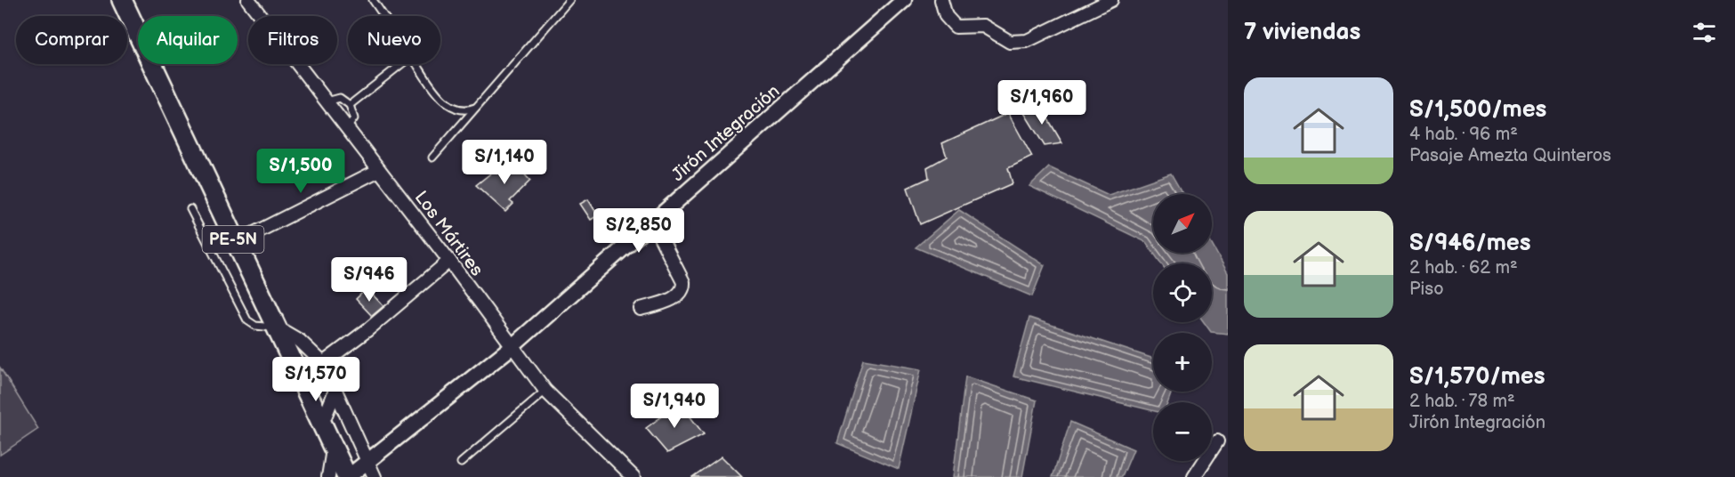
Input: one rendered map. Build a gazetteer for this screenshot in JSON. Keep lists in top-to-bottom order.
{
  "streets": {
    "main road": ["PE-5N"],
    "street": ["Jirón Integración", "Los Mártires"]
  },
  "crossings": [
    ["Jirón Integración", "Los Mártires"],
    ["Jirón Integración", "PE-5N"]
  ],
  "north": "top right",
  "page": {
    "heading": "7 viviendas",
    "chip": [
      "Comprar",
      "Alquilar",
      "Filtros",
      "Nuevo"
    ],
    "list": [
      {
        "name": "S/1,500/mes",
        "note": "4 hab. · 96 m² · Pasaje Amezta Quinteros"
      },
      {
        "name": "S/946/mes",
        "note": "2 hab. · 62 m² · Piso"
      },
      {
        "name": "S/1,570/mes",
        "note": "2 hab. · 78 m² · Jirón Integración"
      }
    ],
    "price": [
      "S/1,960",
      "S/1,140",
      "S/1,500",
      "S/2,850",
      "S/946",
      "S/1,570",
      "S/1,940"
    ],
    "map_buttons": ["+", "−"]
  }
}
